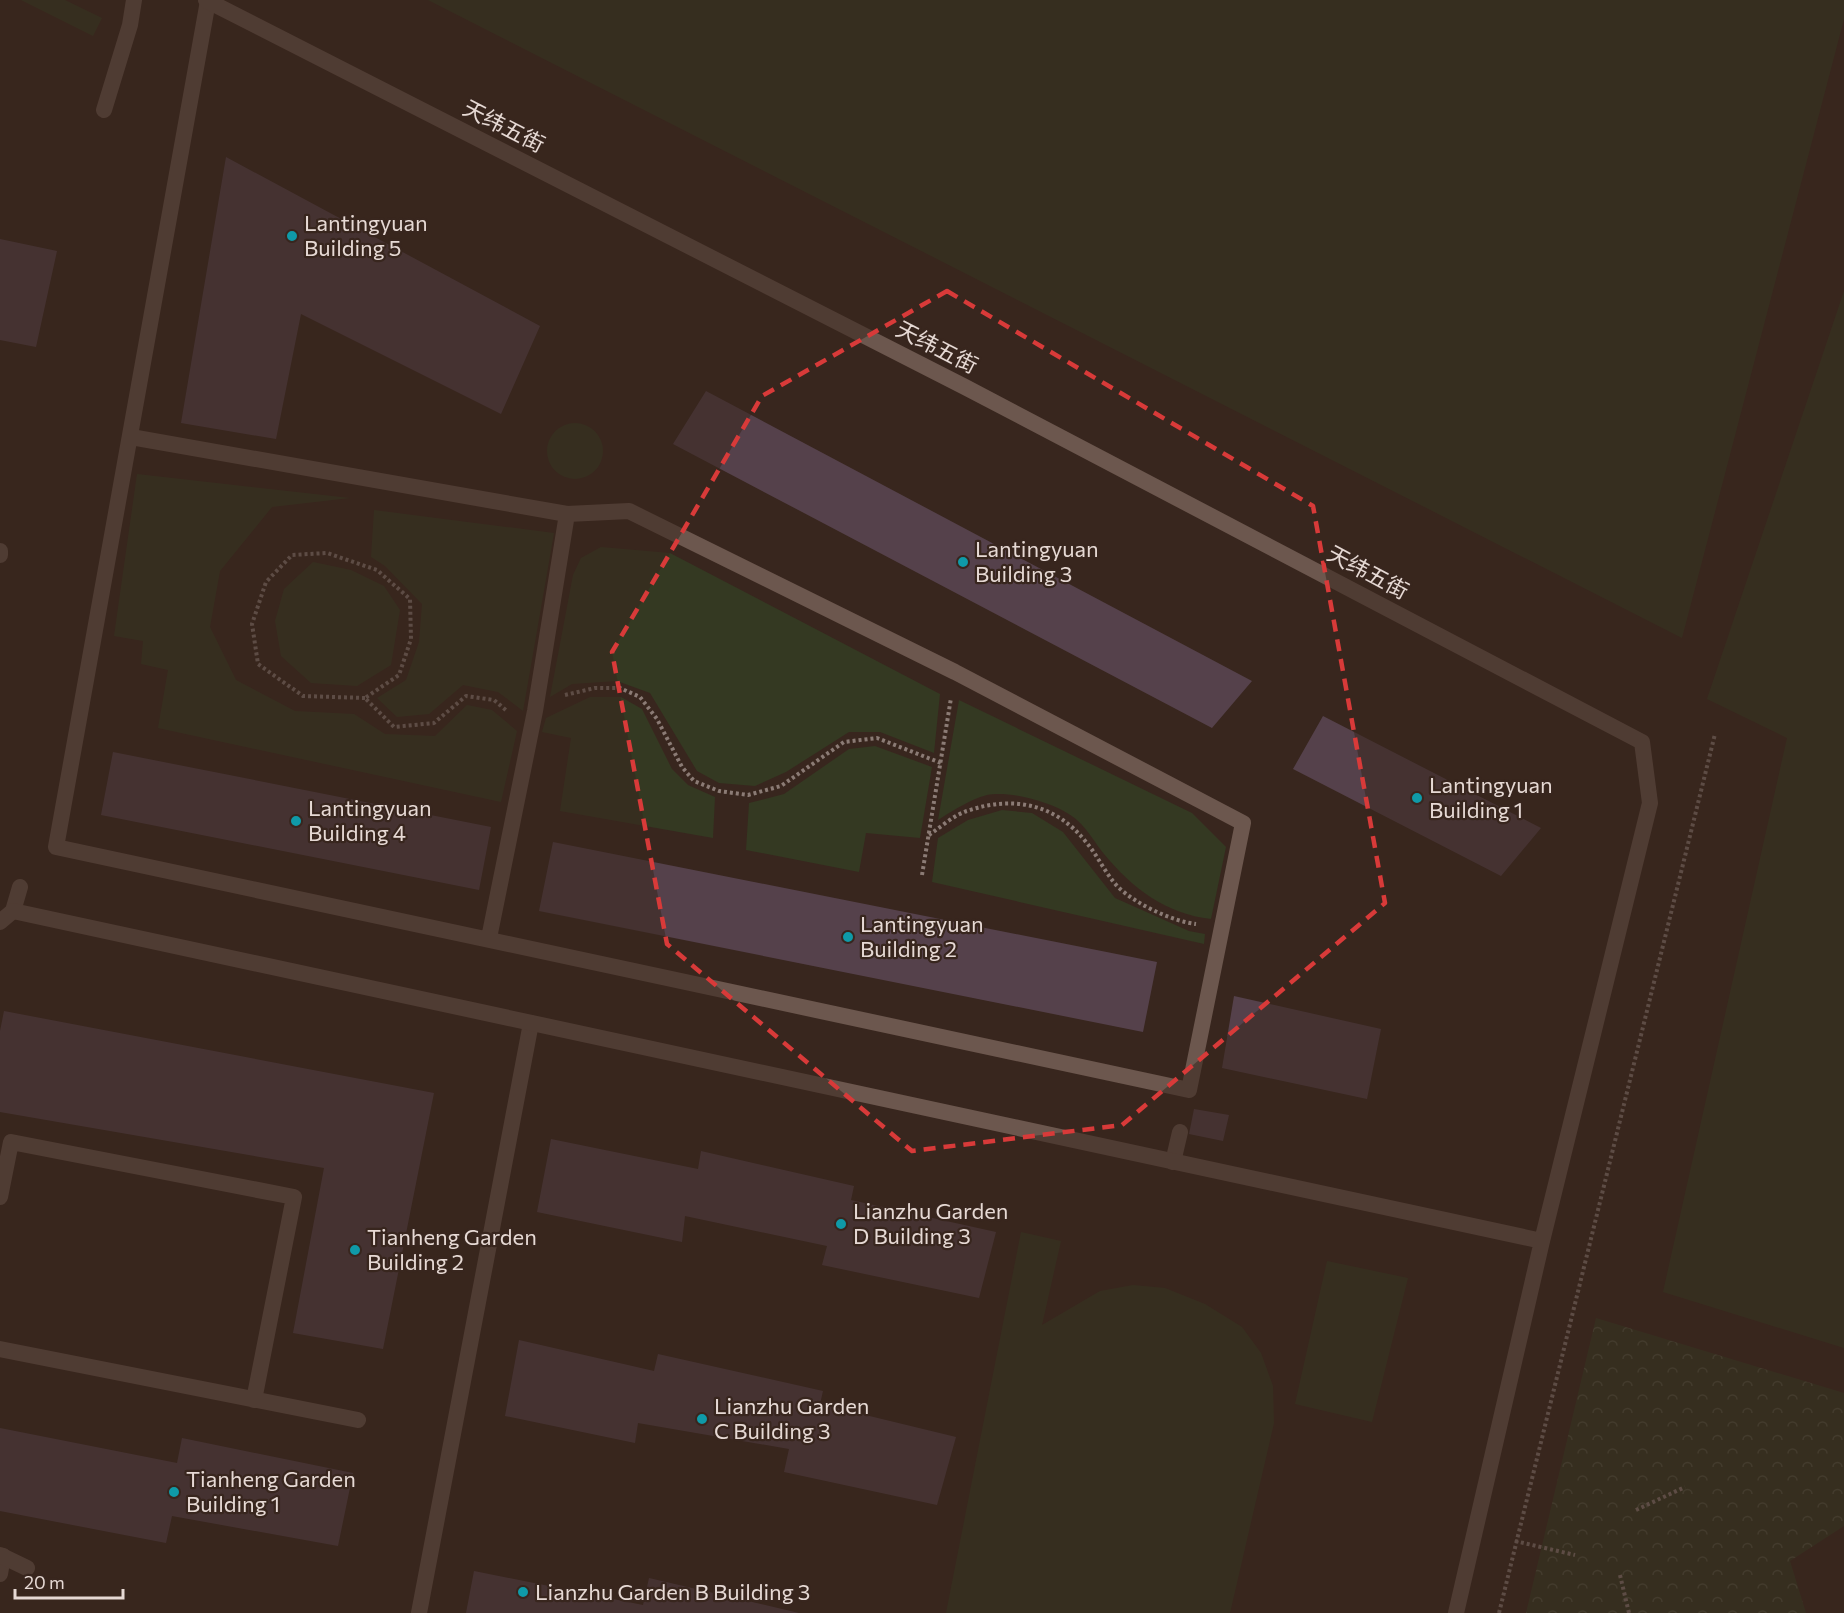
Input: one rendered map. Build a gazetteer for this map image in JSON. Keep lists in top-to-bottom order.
{
  "streets": {
    "street": ["天纬五街"]
  },
  "places": [
    "Lantingyuan Building 5",
    "Lantingyuan Building 3",
    "Lantingyuan Building 1",
    "Lantingyuan Building 4",
    "Lantingyuan Building 2",
    "Lianzhu Garden D Building 3",
    "Tianheng Garden Building 2",
    "Lianzhu Garden C Building 3",
    "Tianheng Garden Building 1",
    "Lianzhu Garden B Building 3"
  ],
  "scale_bar": "20 m"
}
